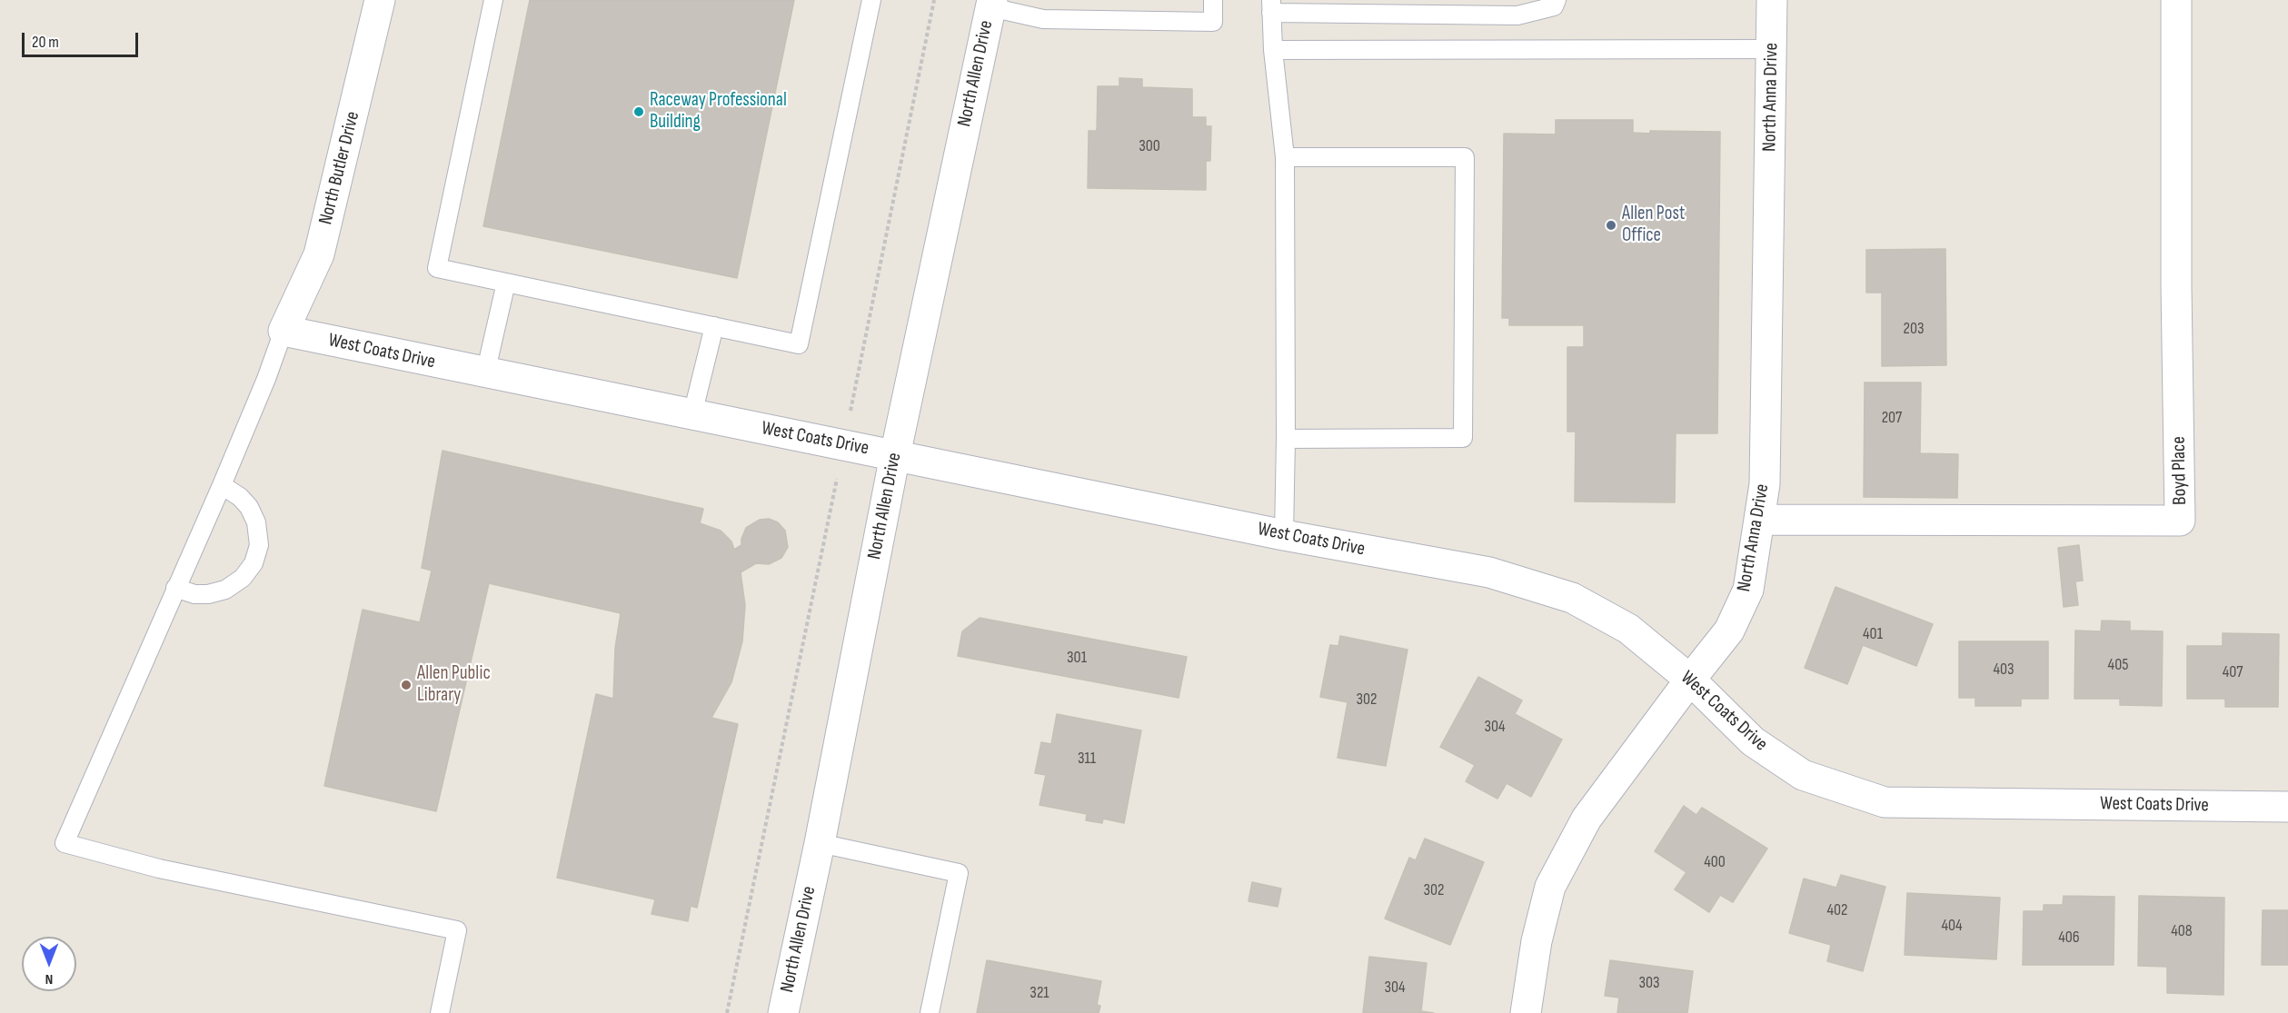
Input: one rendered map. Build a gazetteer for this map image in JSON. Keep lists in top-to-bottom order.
{
  "streets": {
    "street": [
      "North Allen Drive",
      "North Anna Drive",
      "North Butler Drive",
      "West Coats Drive",
      "Boyd Place"
    ]
  },
  "crossings": [
    ["North Allen Drive", "West Coats Drive"],
    ["North Anna Drive", "West Coats Drive"],
    ["North Anna Drive", "Boyd Place"],
    ["North Butler Drive", "West Coats Drive"]
  ],
  "places": ["Raceway Professional Building", "Allen Post Office", "Allen Public Library"],
  "house_numbers": [
    "300",
    "203",
    "207",
    "401",
    "301",
    "405",
    "403",
    "407",
    "302",
    "304",
    "311",
    "400",
    "302",
    "402",
    "404",
    "408",
    "406",
    "303",
    "304",
    "321"
  ],
  "scale_bar": "20 m",
  "north": "bottom"
}
